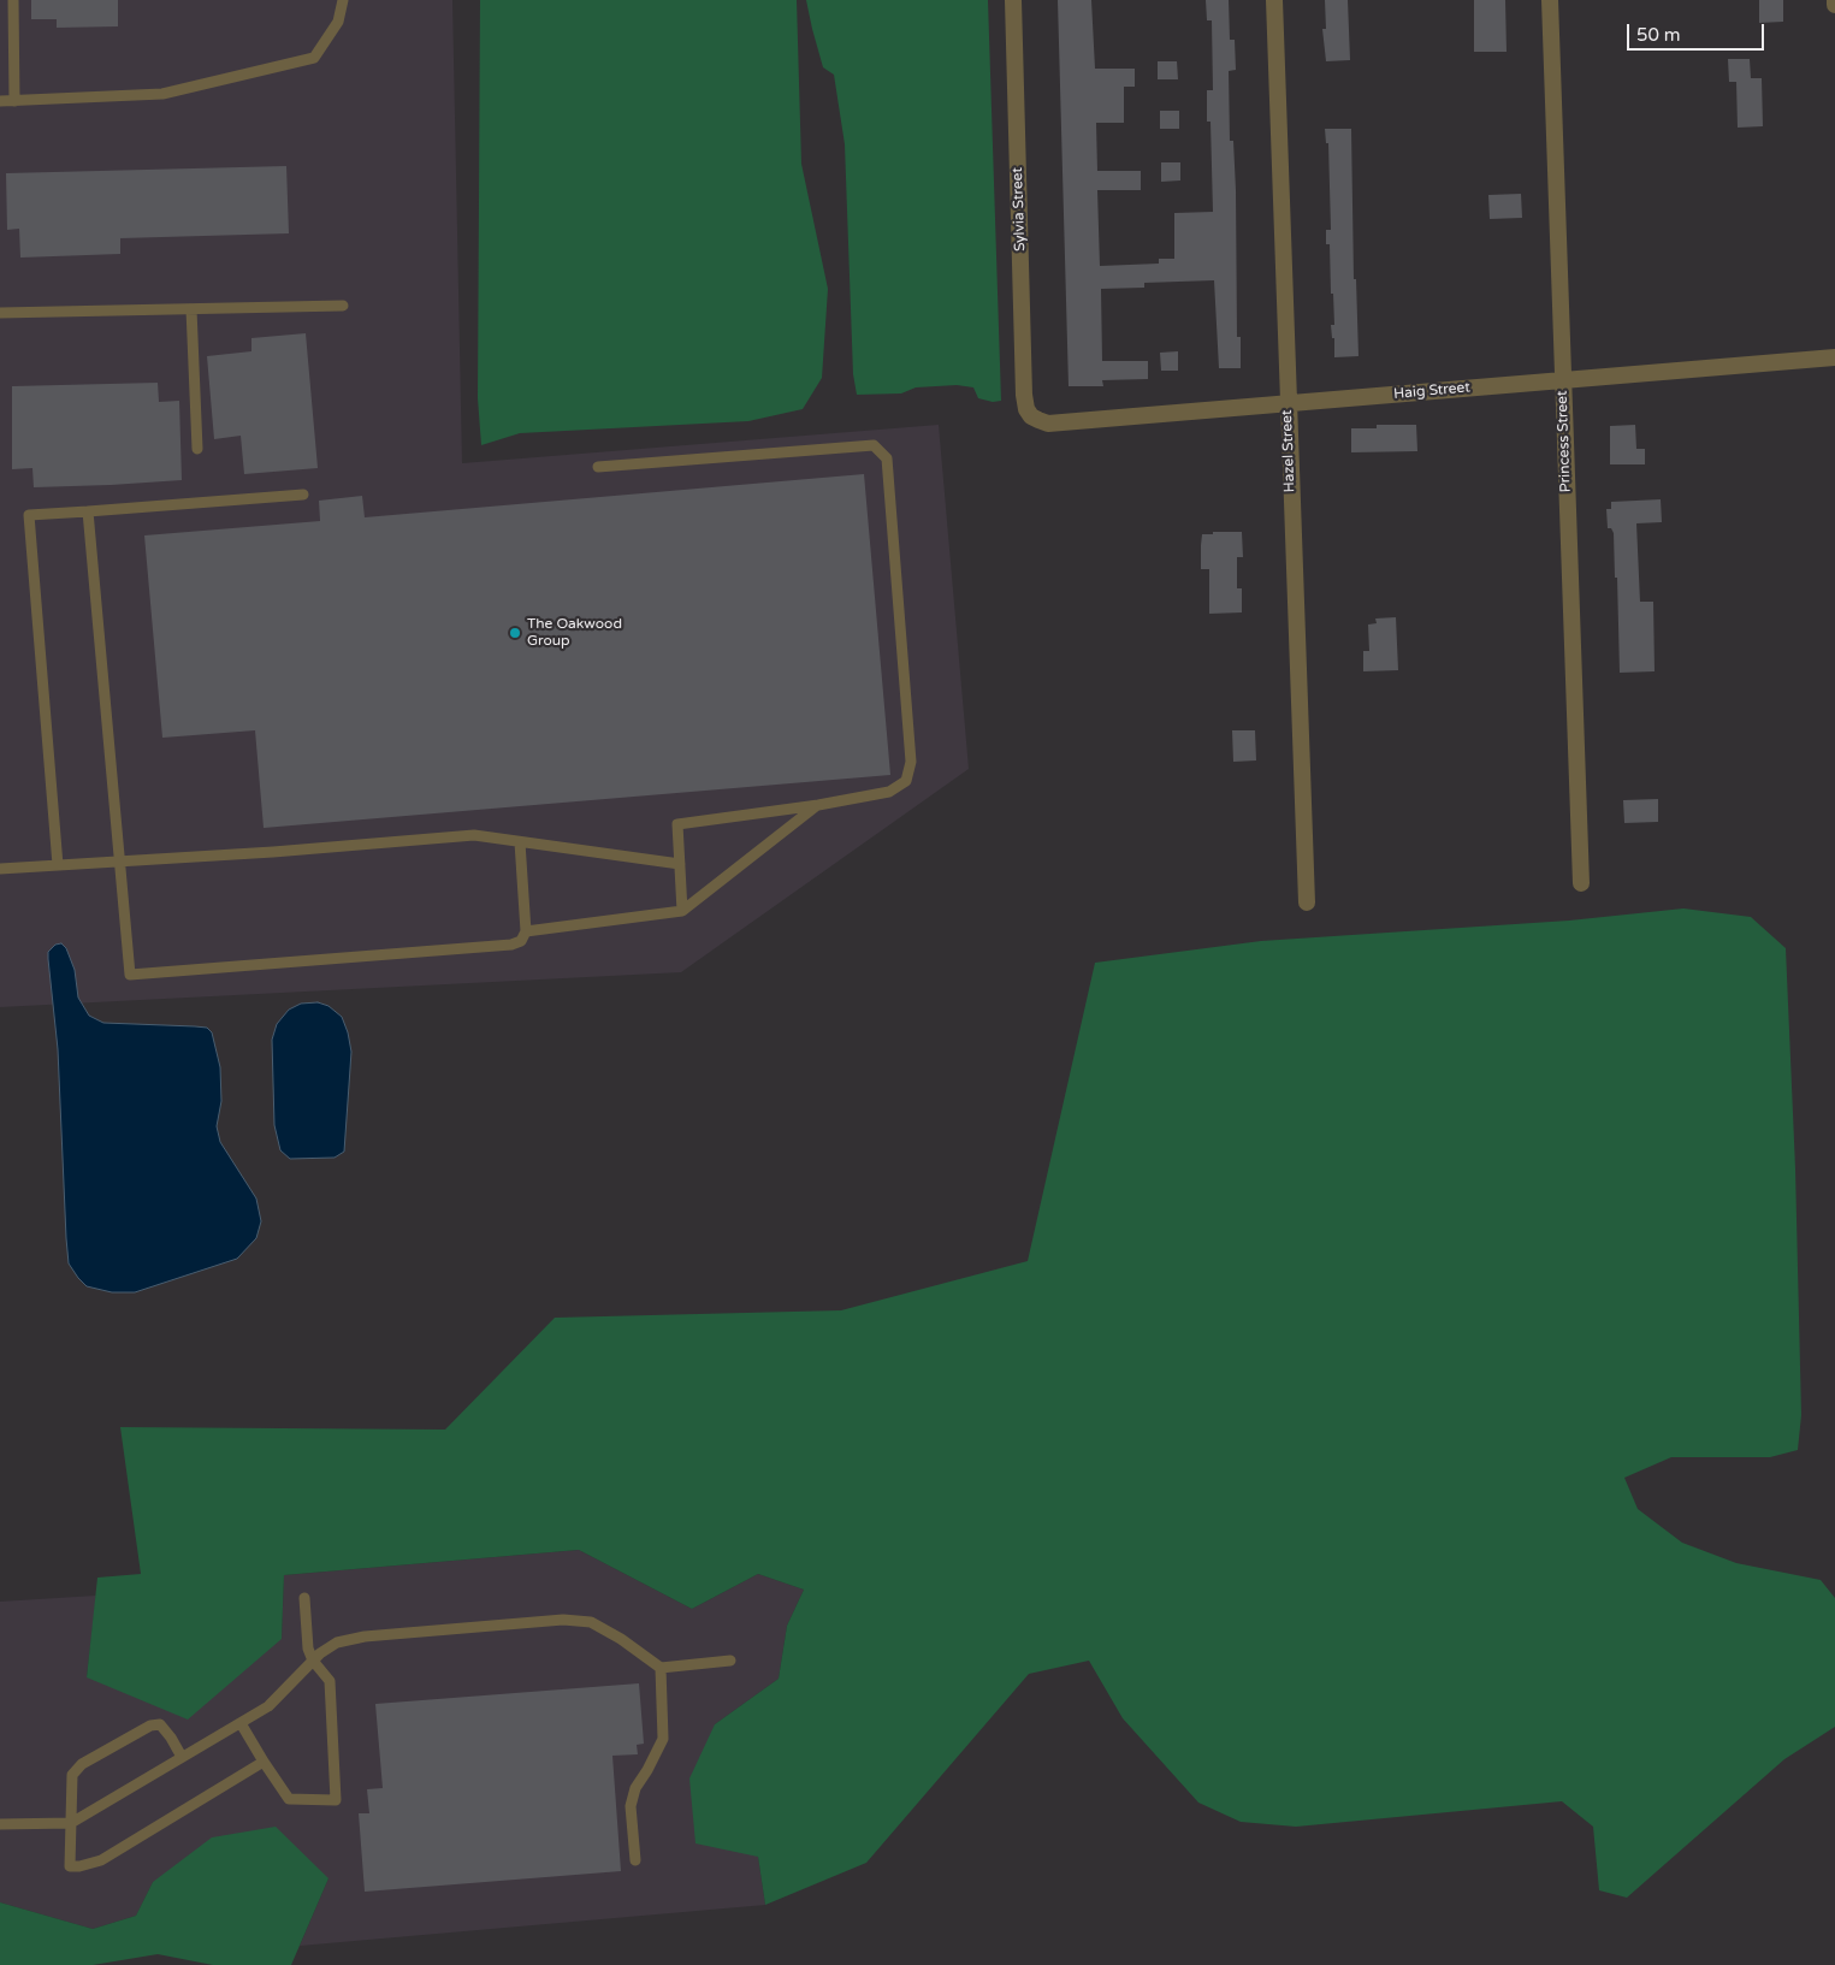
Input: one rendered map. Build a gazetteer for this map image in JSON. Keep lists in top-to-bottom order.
{
  "streets": {
    "street": [
      "Sylvia Street",
      "Haig Street",
      "Princess Street",
      "Hazel Street"
    ]
  },
  "crossings": [
    ["Sylvia Street", "Haig Street"],
    ["Haig Street", "Princess Street"],
    ["Haig Street", "Hazel Street"]
  ],
  "places": ["The Oakwood Group"],
  "scale_bar": "50 m"
}
